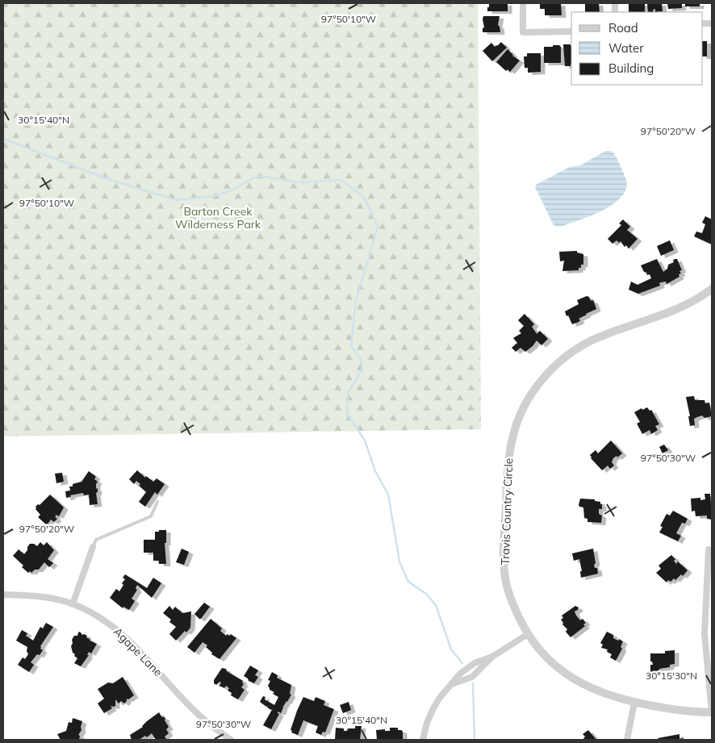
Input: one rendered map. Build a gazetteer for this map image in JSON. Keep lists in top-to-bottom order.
{
  "streets": {
    "street": ["Travis Country Circle", "Agape Lane"]
  },
  "parks": ["Barton Creek Wilderness Park"],
  "legend": ["Road", "Water", "Building"],
  "coordinates": [
    "97°50'10\"W",
    "30°15'40\"N",
    "97°50'20\"W",
    "97°50'30\"W",
    "30°15'30\"N"
  ]
}
